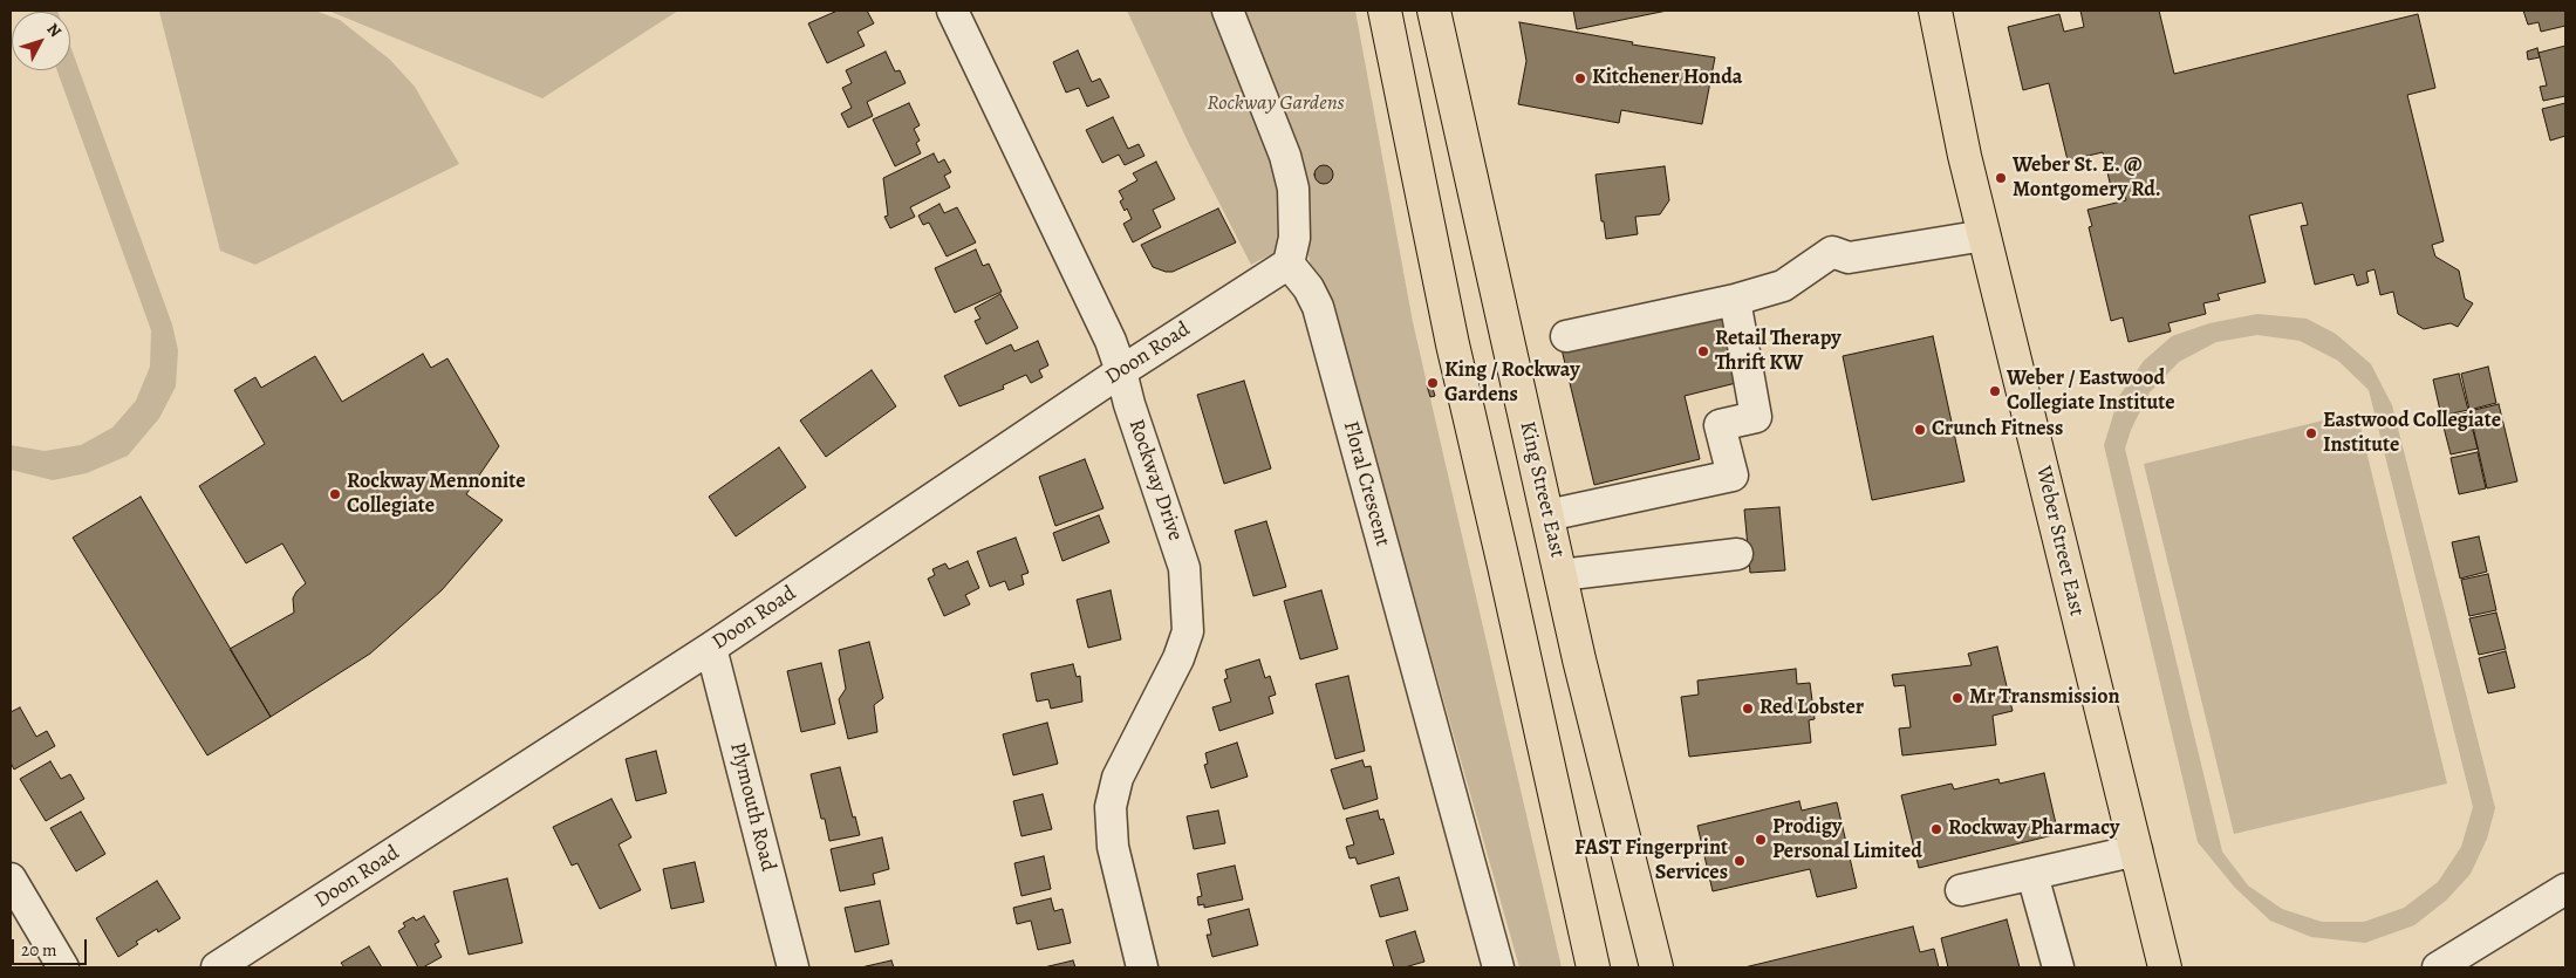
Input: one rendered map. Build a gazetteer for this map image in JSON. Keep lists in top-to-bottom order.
{
  "streets": {
    "main road": ["King Street East", "Weber Street East"],
    "street": [
      "Doon Road",
      "Rockway Drive",
      "Floral Crescent",
      "Plymouth Road"
    ]
  },
  "crossings": [
    ["Doon Road", "Rockway Drive"],
    ["Doon Road", "Floral Crescent"],
    ["Doon Road", "Plymouth Road"]
  ],
  "parks": ["Rockway Gardens"],
  "places": [
    "Kitchener Honda",
    "Weber St. E. @ Montgomery Rd.",
    "Retail Therapy Thrift KW",
    "King / Rockway Gardens",
    "Weber / Eastwood Collegiate Institute",
    "Crunch Fitness",
    "Eastwood Collegiate Institute",
    "Rockway Mennonite Collegiate",
    "Mr Transmission",
    "Red Lobster",
    "Rockway Pharmacy",
    "Prodigy Personal Limited",
    "FAST Fingerprint Services"
  ],
  "scale_bar": "20 m",
  "north": "top right"
}
